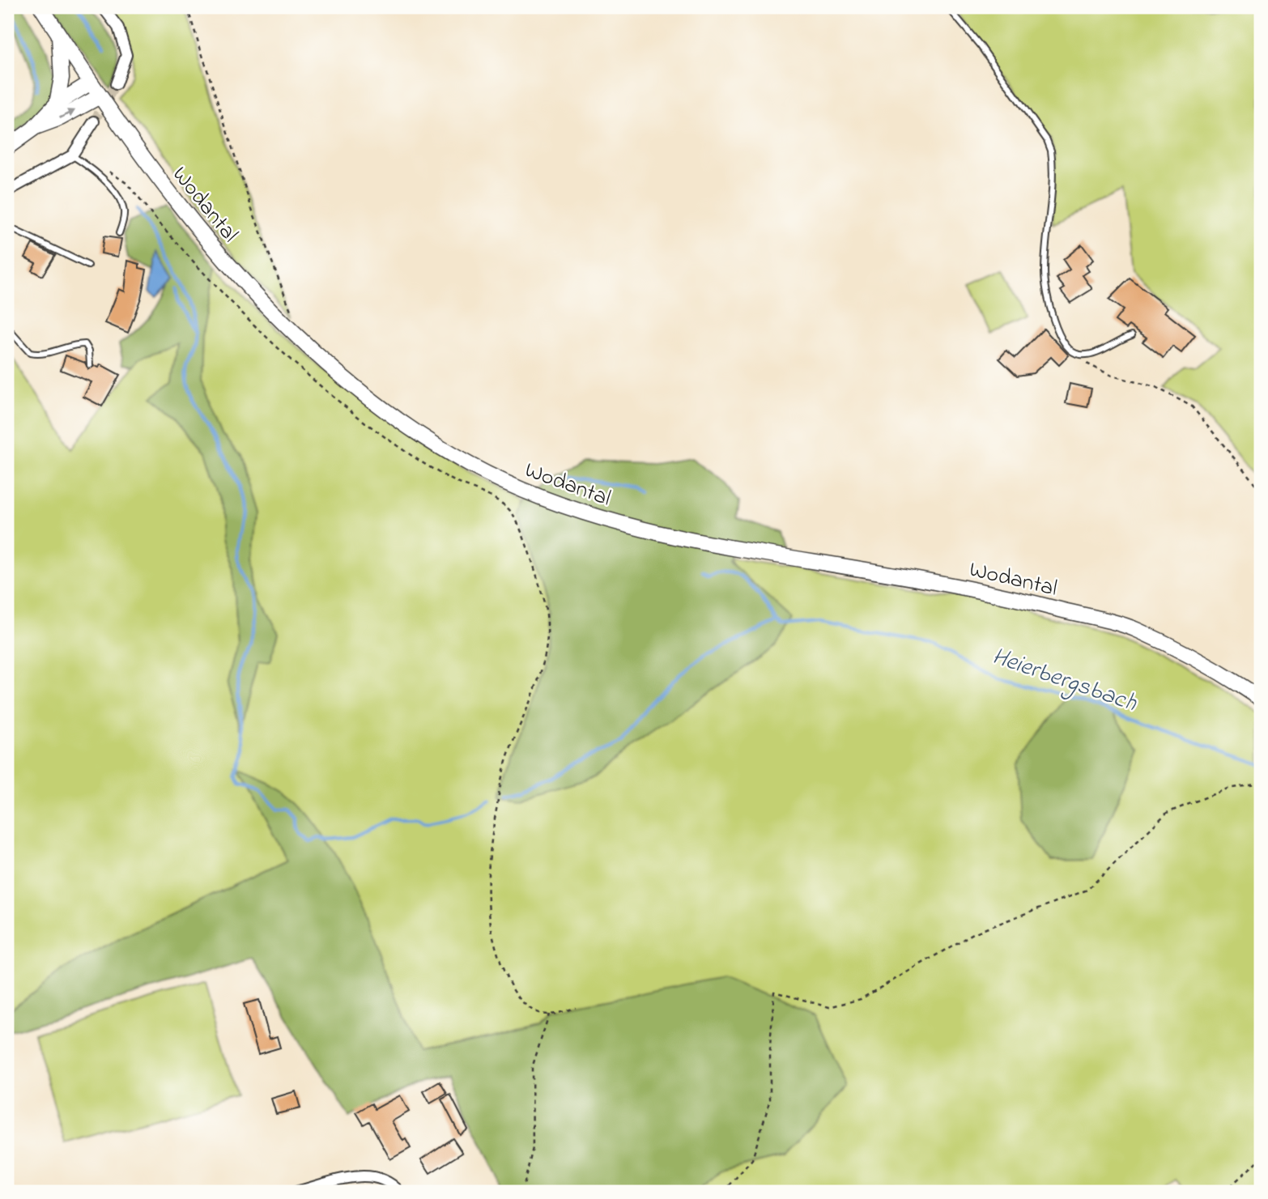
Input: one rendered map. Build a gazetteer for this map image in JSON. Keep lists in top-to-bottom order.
{
  "streets": {
    "main road": ["Wodantal"]
  },
  "water": ["Heierbergsbach"]
}
